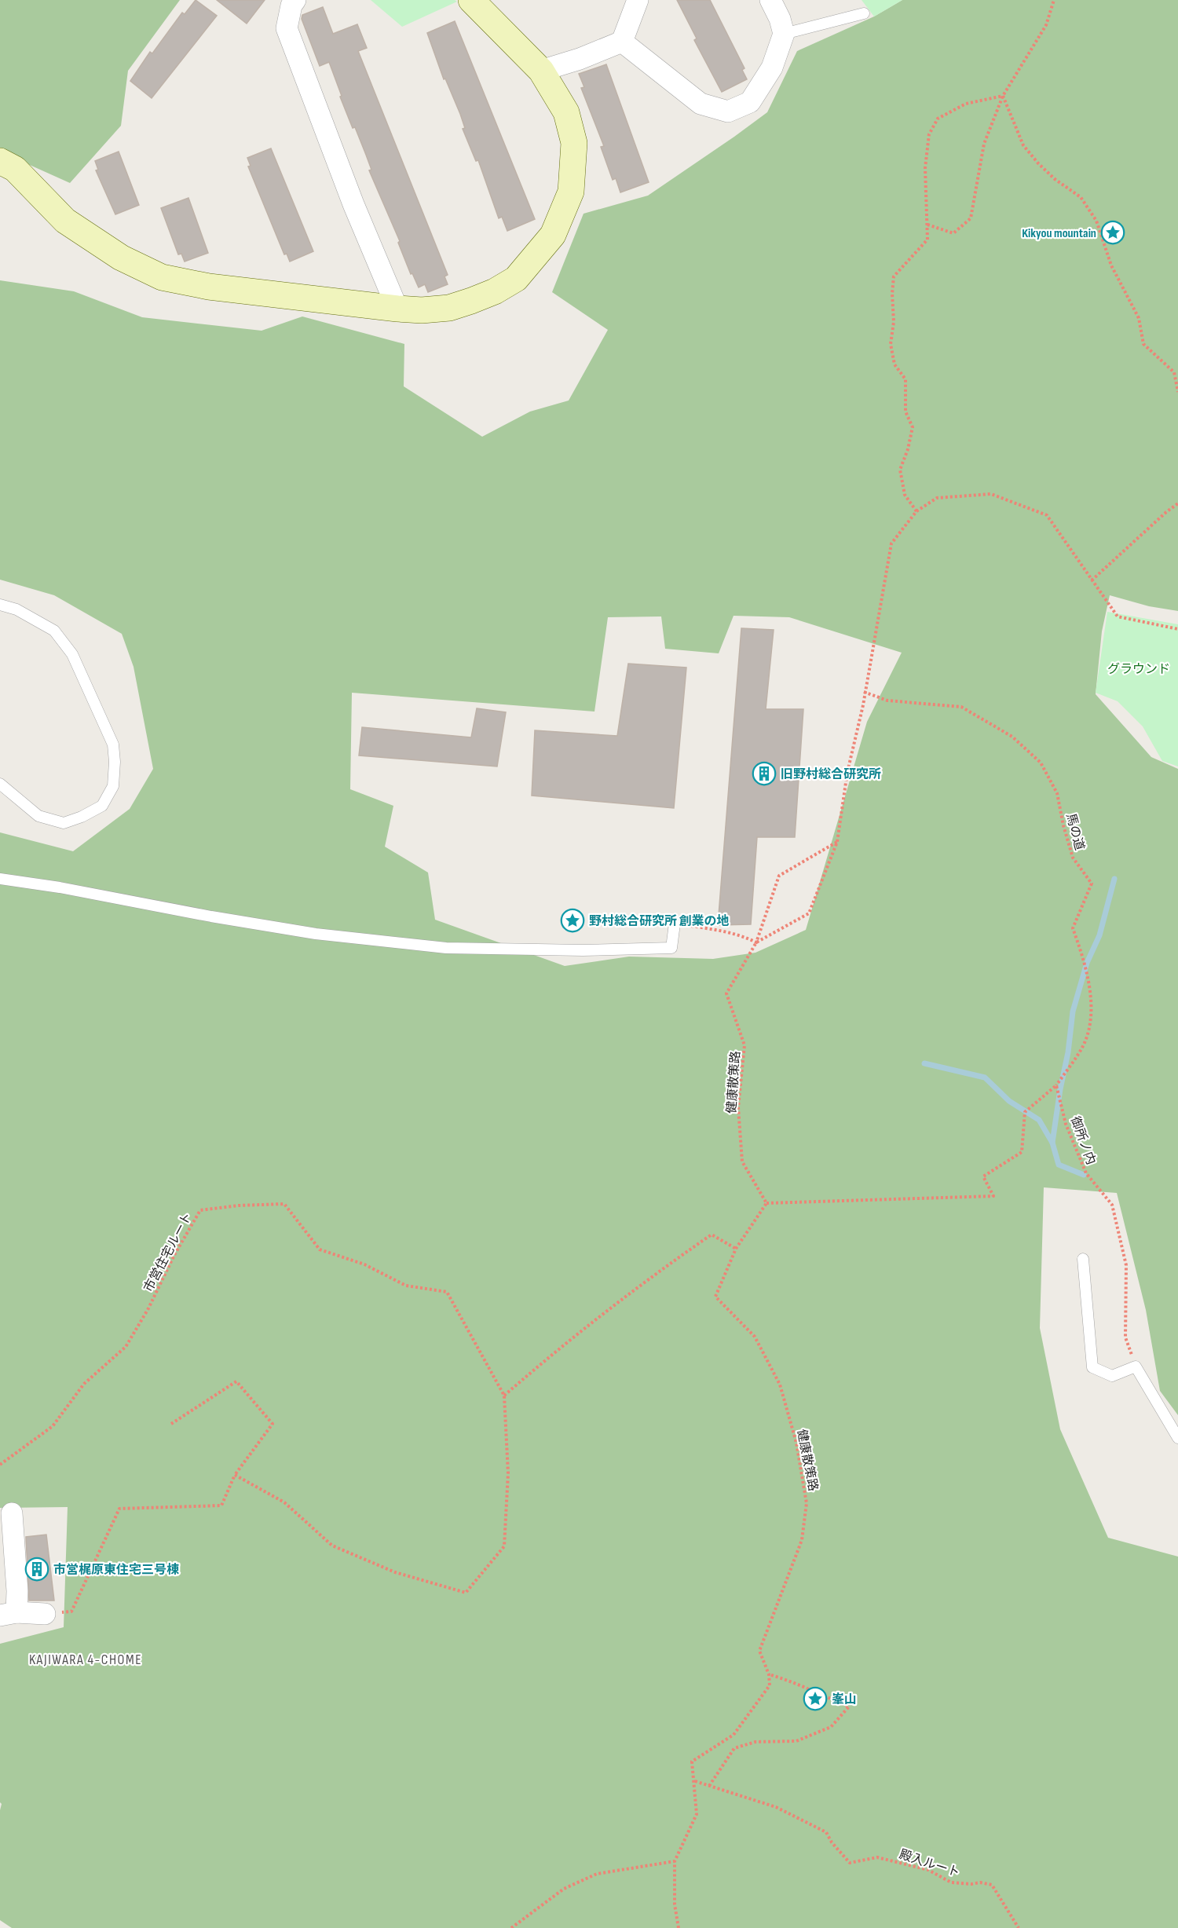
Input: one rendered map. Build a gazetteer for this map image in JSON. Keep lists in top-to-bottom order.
{
  "streets": {
    "path": [
      "馬の道",
      "健康散策路",
      "御所ノ内",
      "市営住宅ルート",
      "殿入ルート"
    ]
  },
  "crossings": [
    ["馬の道", "御所ノ内"]
  ],
  "districts": ["KAJIWARA 4-CHOME"],
  "parks": ["グラウンド"],
  "places": {
    "place": ["Kikyou mountain", "野村総合研究所 創業の地", "峯山"],
    "building": ["旧野村総合研究所", "市営梶原東住宅三号棟"]
  }
}
